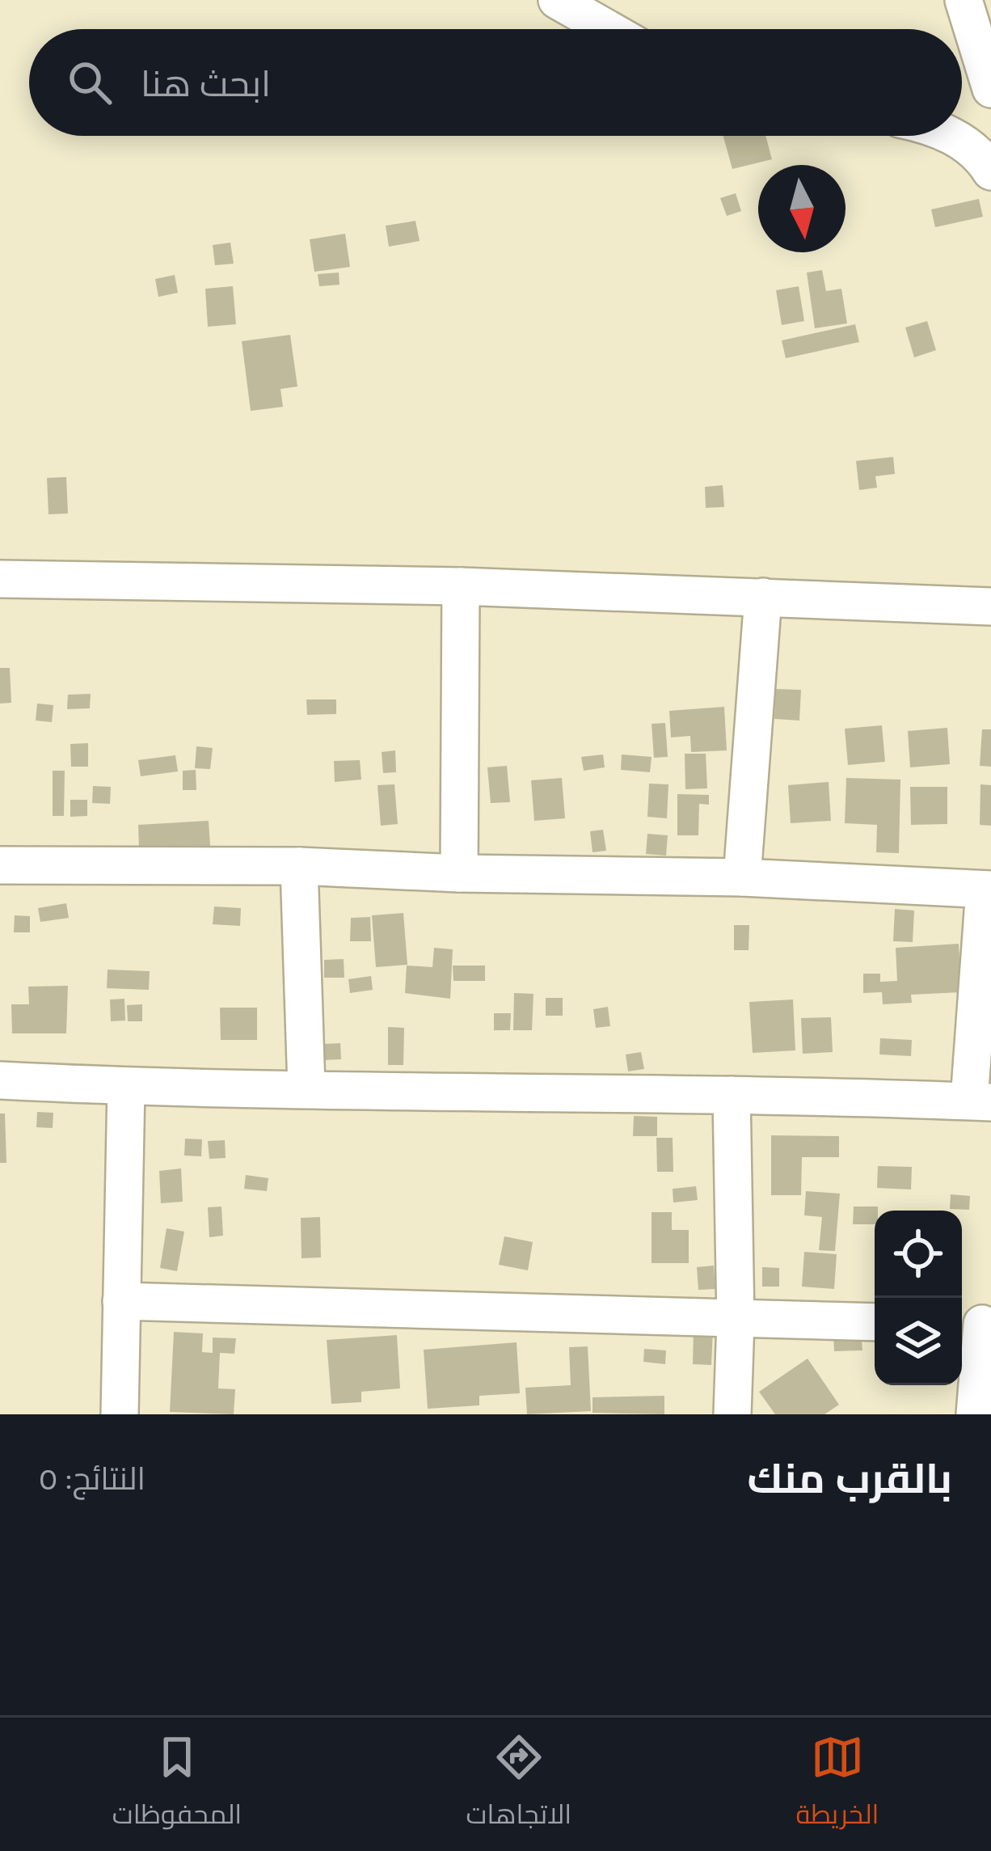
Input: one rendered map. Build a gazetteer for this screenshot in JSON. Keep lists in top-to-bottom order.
{
  "north": "bottom",
  "page": {
    "search": "ابحث هنا",
    "heading": ["بالقرب منك", "النتائج: 0"],
    "nav": ["الخريطة", "الاتجاهات", "المحفوظات"]
  }
}
